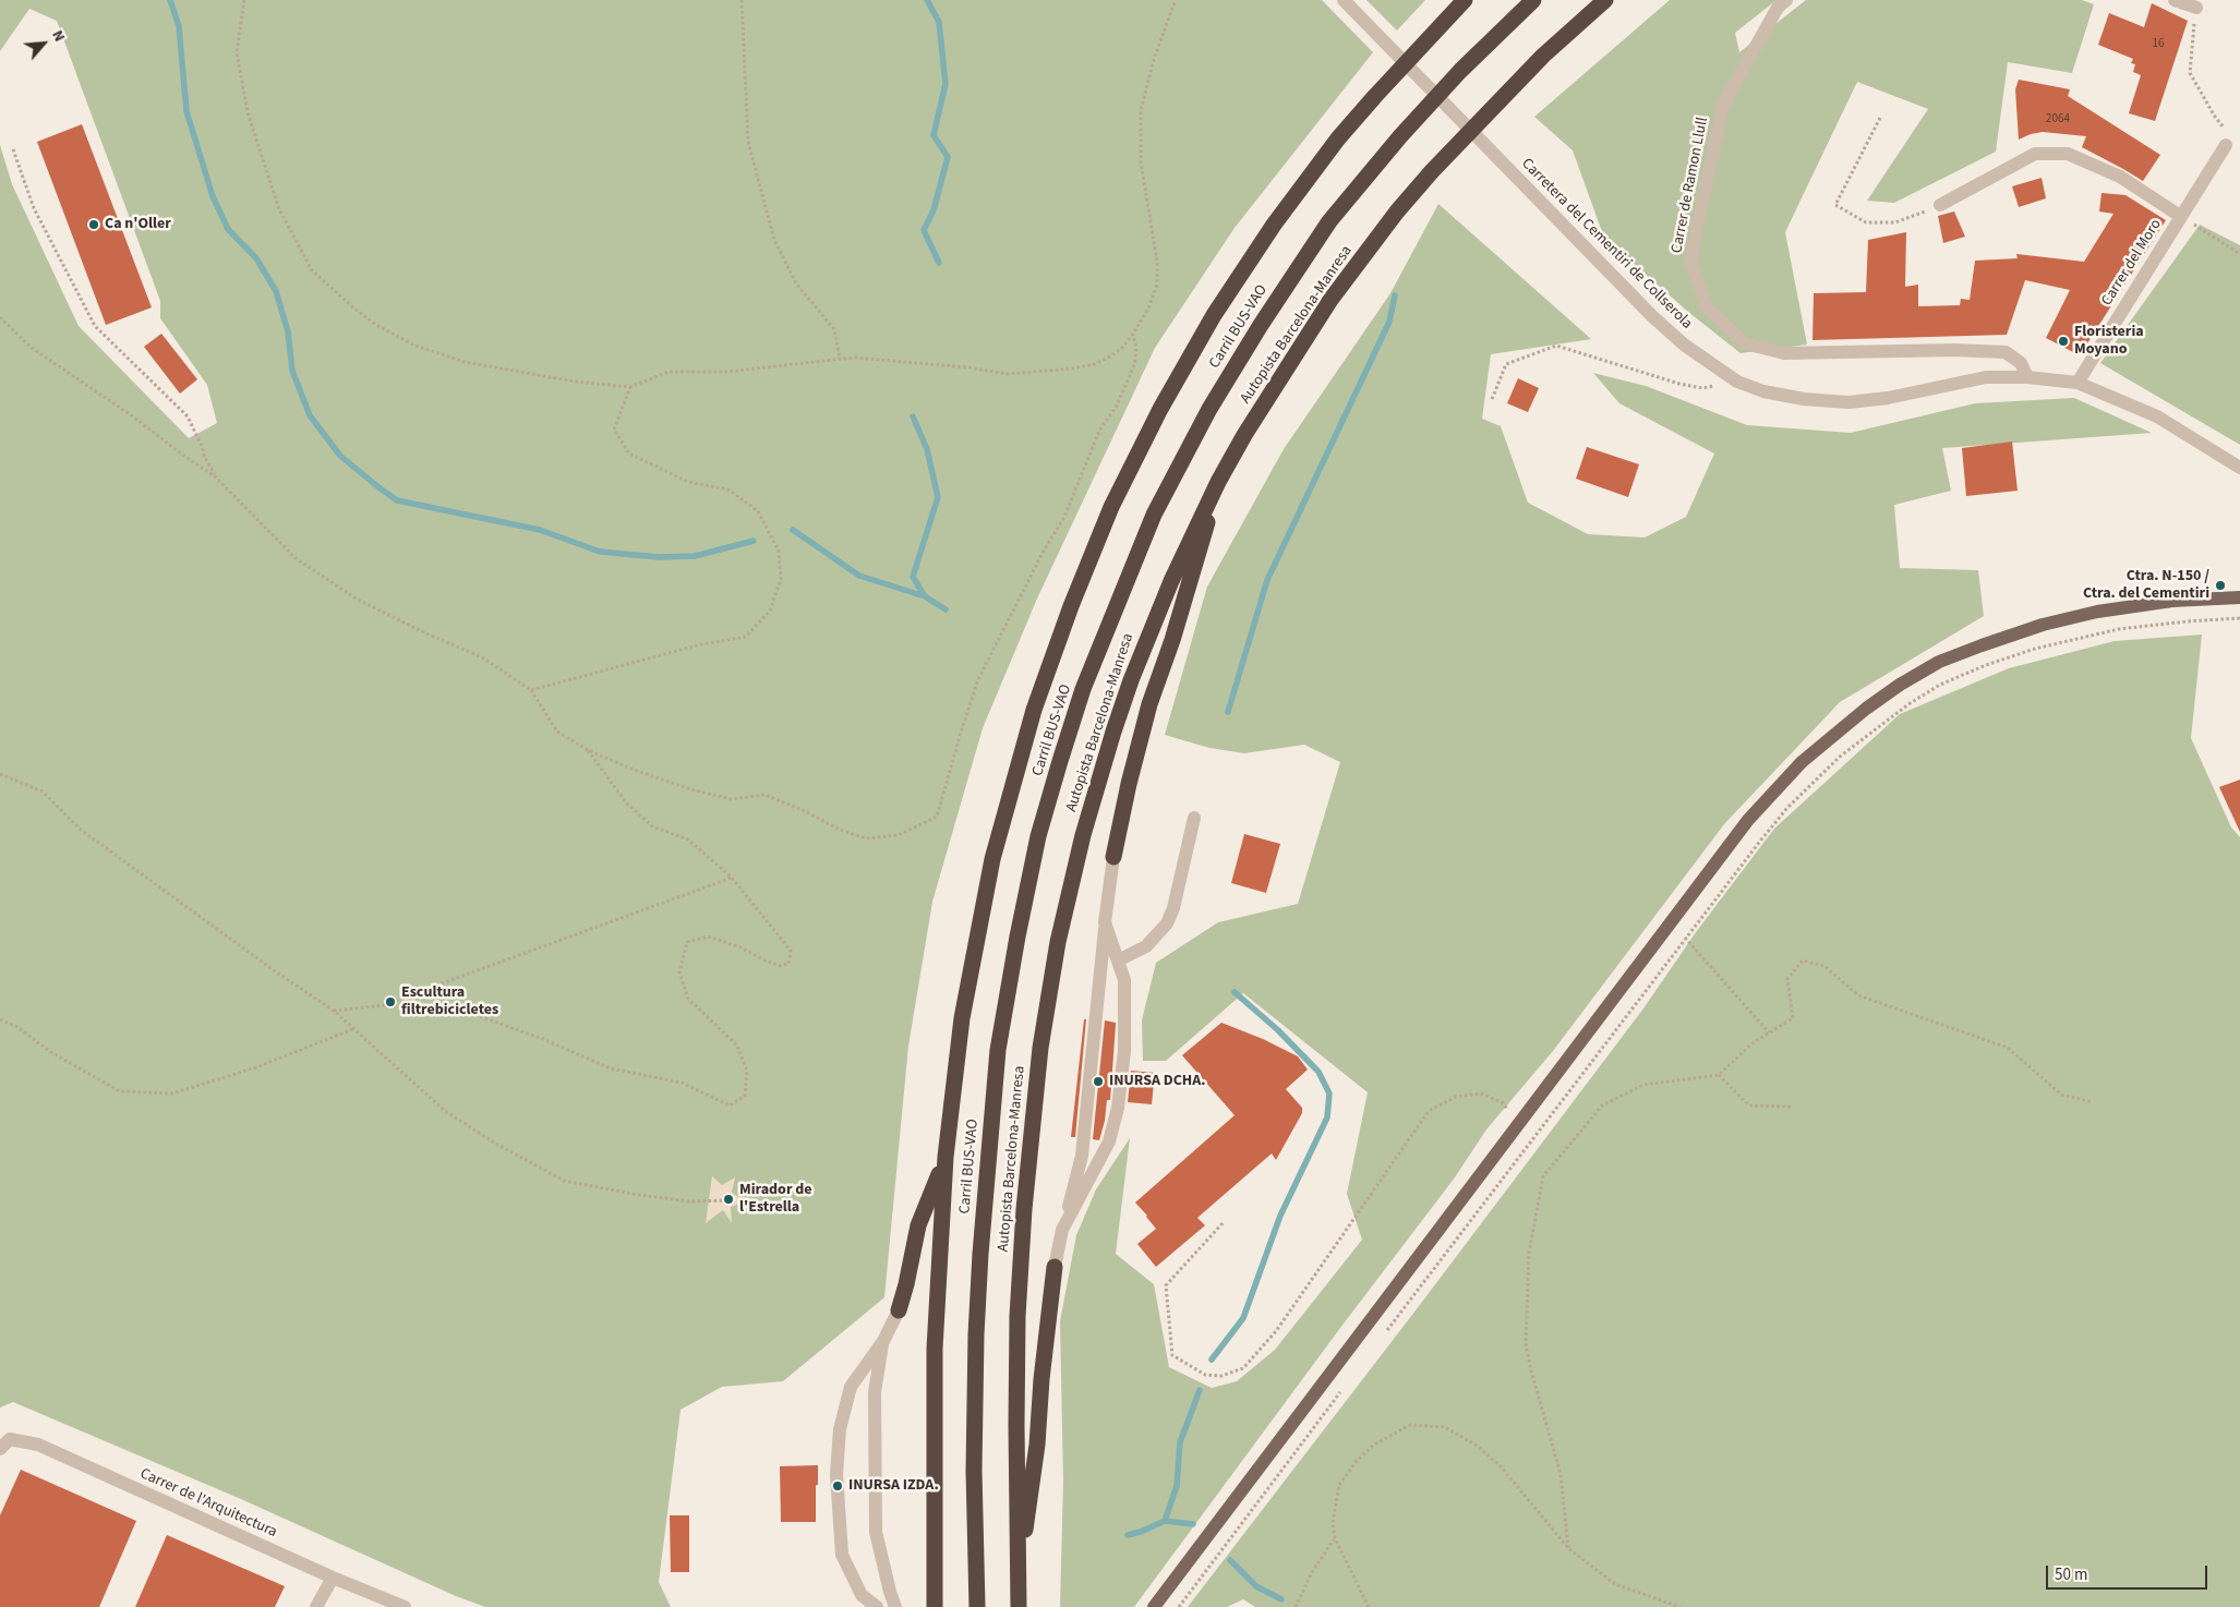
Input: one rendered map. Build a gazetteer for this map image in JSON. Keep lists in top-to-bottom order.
{
  "streets": {
    "highway": ["Autopista Barcelona-Manresa", "Carril BUS-VAO"],
    "street": [
      "Carrer de Ramon Llull",
      "Carretera del Cementiri de Collserola",
      "Carrer del Moro",
      "Carrer de l'Arquitectura"
    ]
  },
  "crossings": [
    ["Carrer de Ramon Llull", "Carretera del Cementiri de Collserola"],
    ["Carretera del Cementiri de Collserola", "Carrer del Moro"]
  ],
  "places": [
    "Ca n'Oller",
    "Floristeria Moyano",
    "Ctra. N-150 / Ctra. del Cementiri",
    "Escultura filtrebicicletes",
    "INURSA DCHA.",
    "Mirador de l'Estrella",
    "INURSA IZDA."
  ],
  "house_numbers": ["16", "2064"],
  "scale_bar": "50 m",
  "north": "top right"
}
